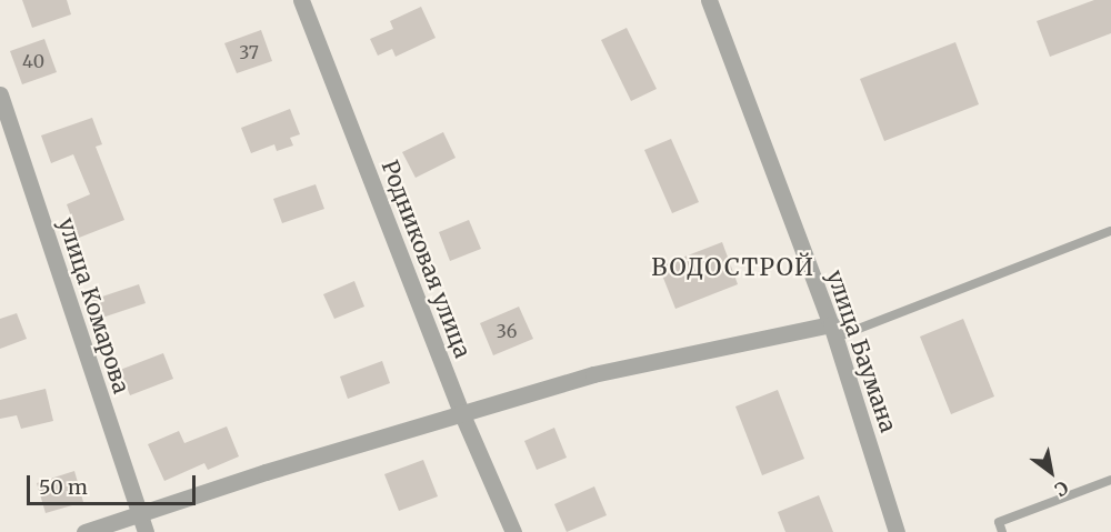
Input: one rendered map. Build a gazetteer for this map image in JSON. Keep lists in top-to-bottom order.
{
  "streets": {
    "street": ["Родниковая улица", "улица Комарова", "улица Баумана"]
  },
  "districts": ["ВОДОСТРОЙ"],
  "house_numbers": ["37", "40", "36"],
  "scale_bar": "50 m",
  "north": "bottom right"
}
